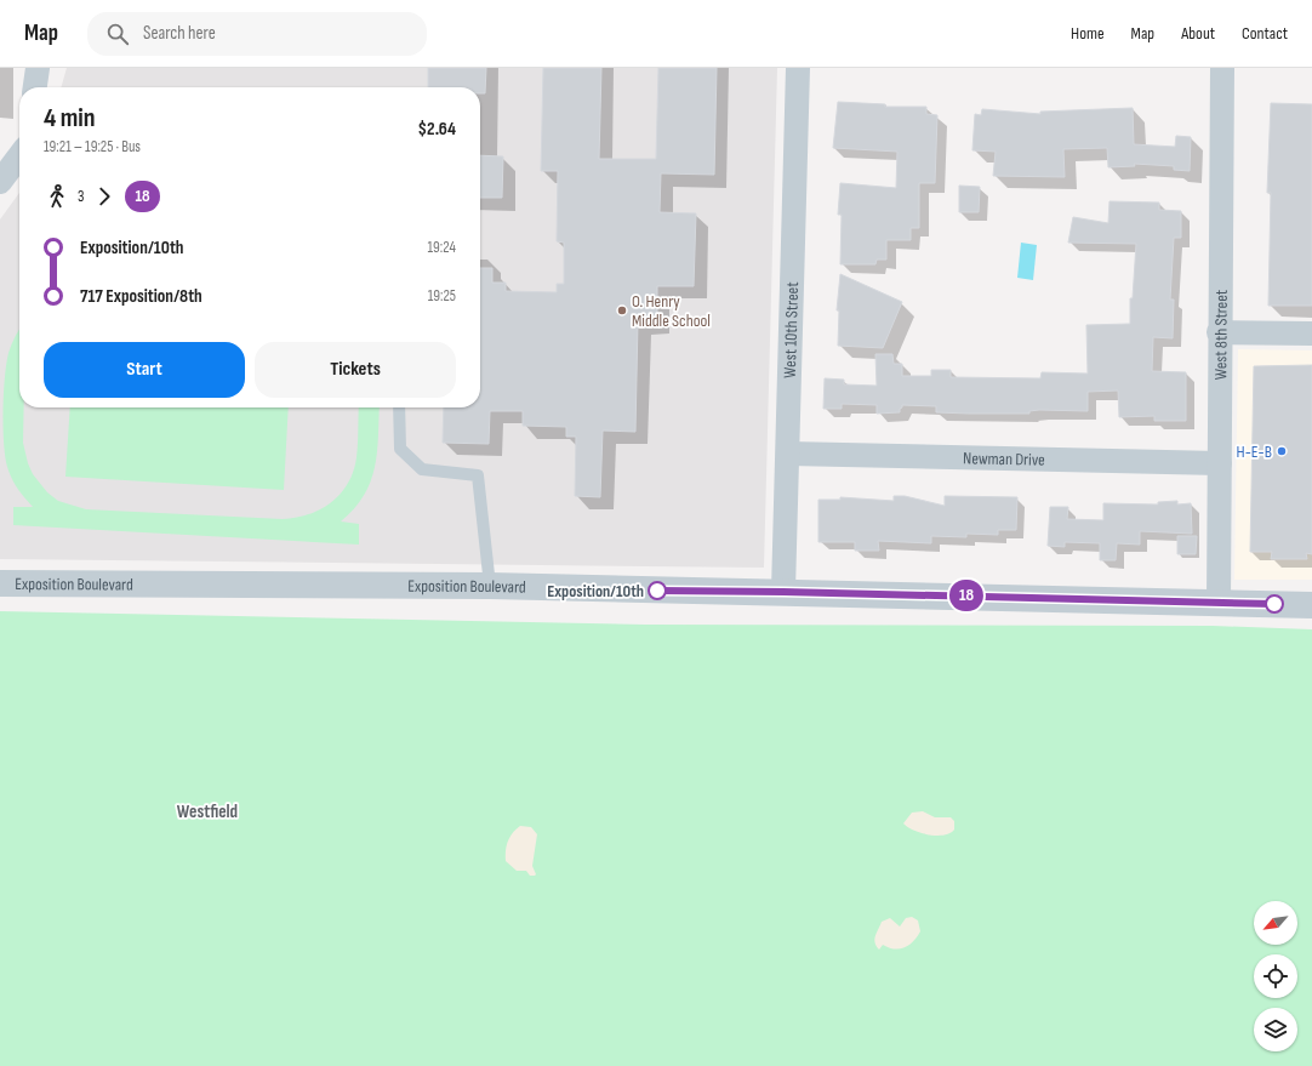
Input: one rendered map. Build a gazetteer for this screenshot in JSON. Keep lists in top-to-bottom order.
{
  "streets": {
    "street": [
      "West 10th Street",
      "West 8th Street",
      "Newman Drive",
      "Exposition Boulevard"
    ]
  },
  "crossings": [
    ["West 10th Street", "Newman Drive"],
    ["West 10th Street", "Exposition Boulevard"],
    ["West 8th Street", "Newman Drive"],
    ["West 8th Street", "Exposition Boulevard"]
  ],
  "districts": ["Westfield"],
  "places": ["O. Henry Middle School", "H-E-B", "Exposition/10th"],
  "lines": ["bus line 18"],
  "north": "bottom left",
  "page": {
    "header": "Map",
    "search": "Search here",
    "nav": [
      "Home",
      "Map",
      "About",
      "Contact"
    ],
    "on_map": "18",
    "heading": ["4 min", "19:21 – 19:25 · Bus", "$2.64"],
    "legs": ["3", "18"],
    "list": [
      {
        "name": "Exposition/10th",
        "value": "19:24"
      },
      {
        "name": "717 Exposition/8th",
        "value": "19:25"
      }
    ],
    "buttons": ["Start", "Tickets"]
  }
}
